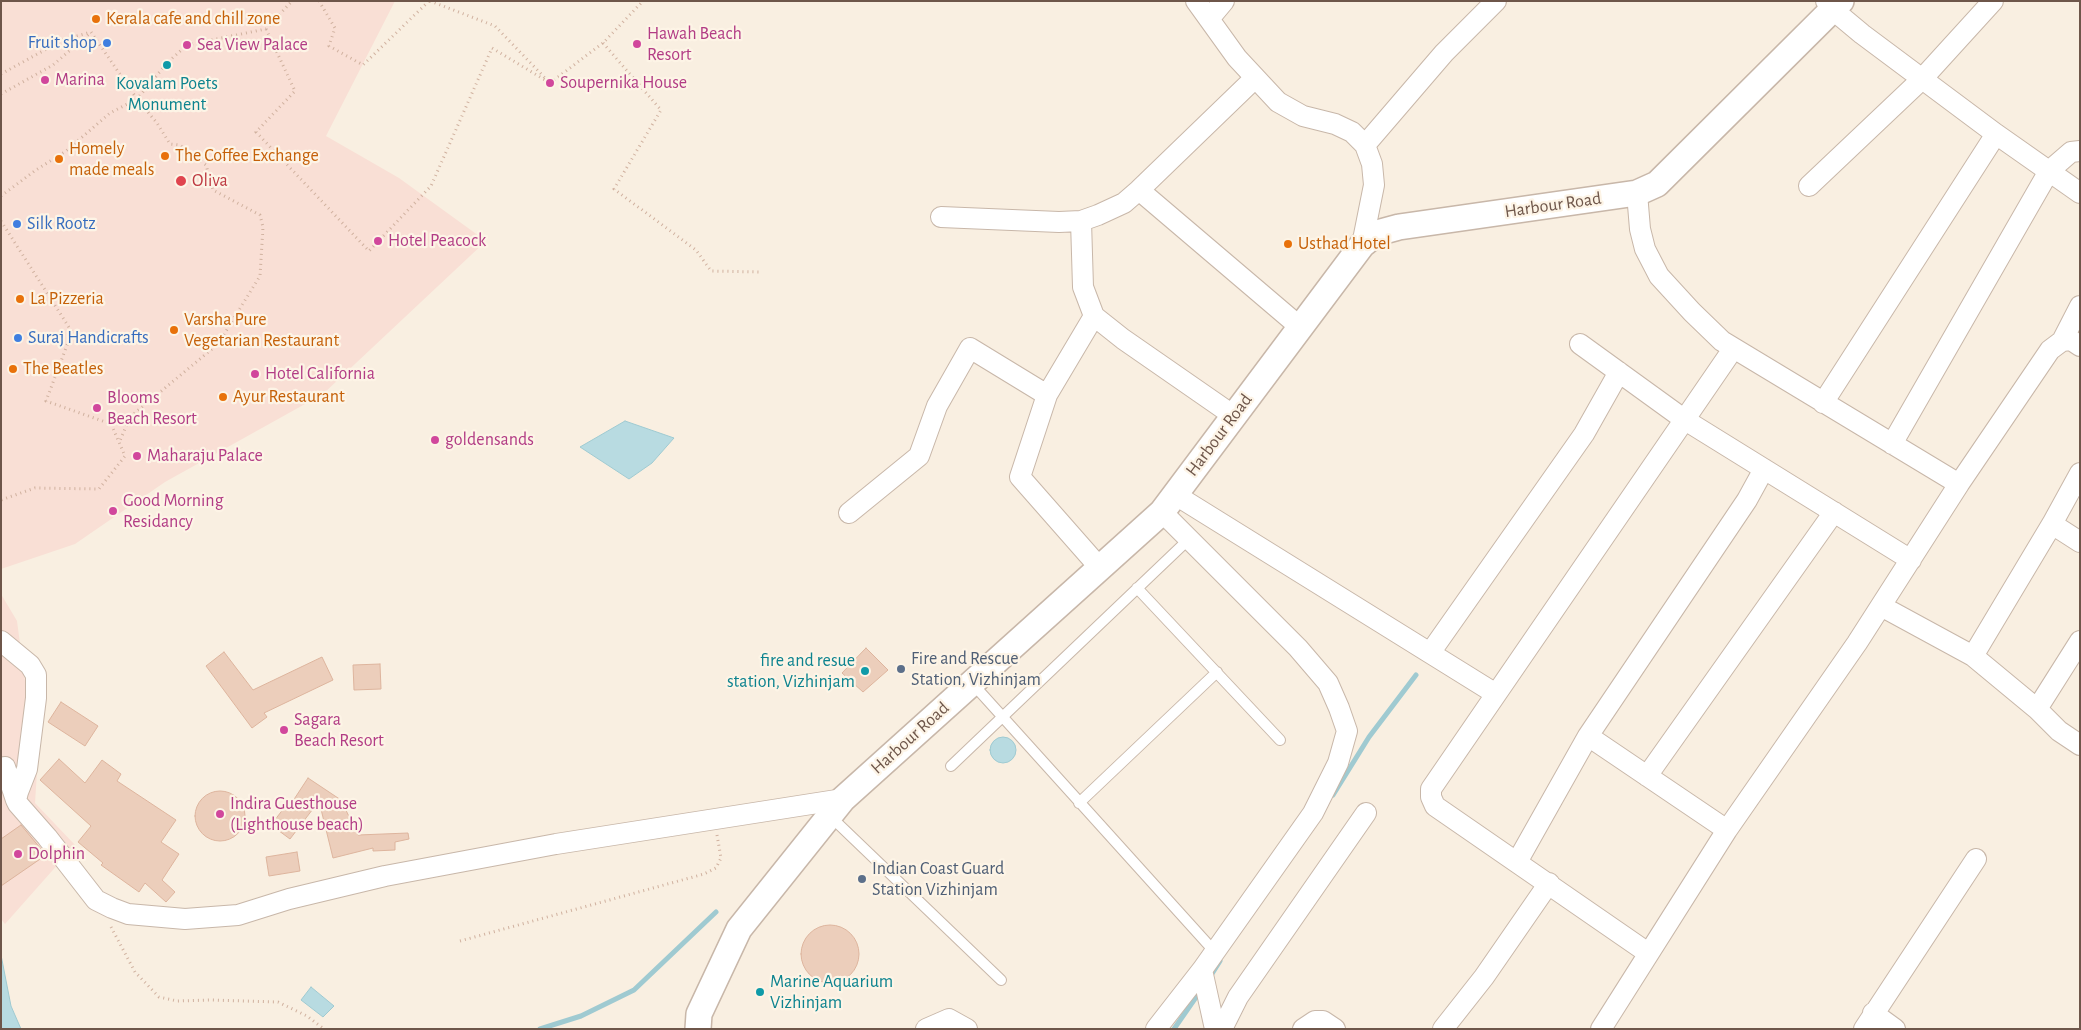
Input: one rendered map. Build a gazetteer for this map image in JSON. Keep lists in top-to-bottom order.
{
  "streets": {
    "street": ["Harbour Road"]
  },
  "places": [
    "Kerala cafe and chill zone",
    "Fruit shop",
    "Hawah Beach Resort",
    "Sea View Palace",
    "Kovalam Poets Monument",
    "Marina",
    "Soupernika House",
    "The Coffee Exchange",
    "Homely made meals",
    "Oliva",
    "Silk Rootz",
    "Hotel Peacock",
    "Usthad Hotel",
    "La Pizzeria",
    "Varsha Pure Vegetarian Restaurant",
    "Suraj Handicrafts",
    "The Beatles",
    "Hotel California",
    "Ayur Restaurant",
    "Blooms Beach Resort",
    "goldensands",
    "Maharaju Palace",
    "Good Morning Residancy",
    "Fire and Rescue Station, Vizhinjam",
    "fire and resue station, Vizhinjam",
    "Sagara Beach Resort",
    "Indira Guesthouse (Lighthouse beach)",
    "Dolphin",
    "Indian Coast Guard Station Vizhinjam",
    "Marine Aquarium Vizhinjam"
  ]
}
